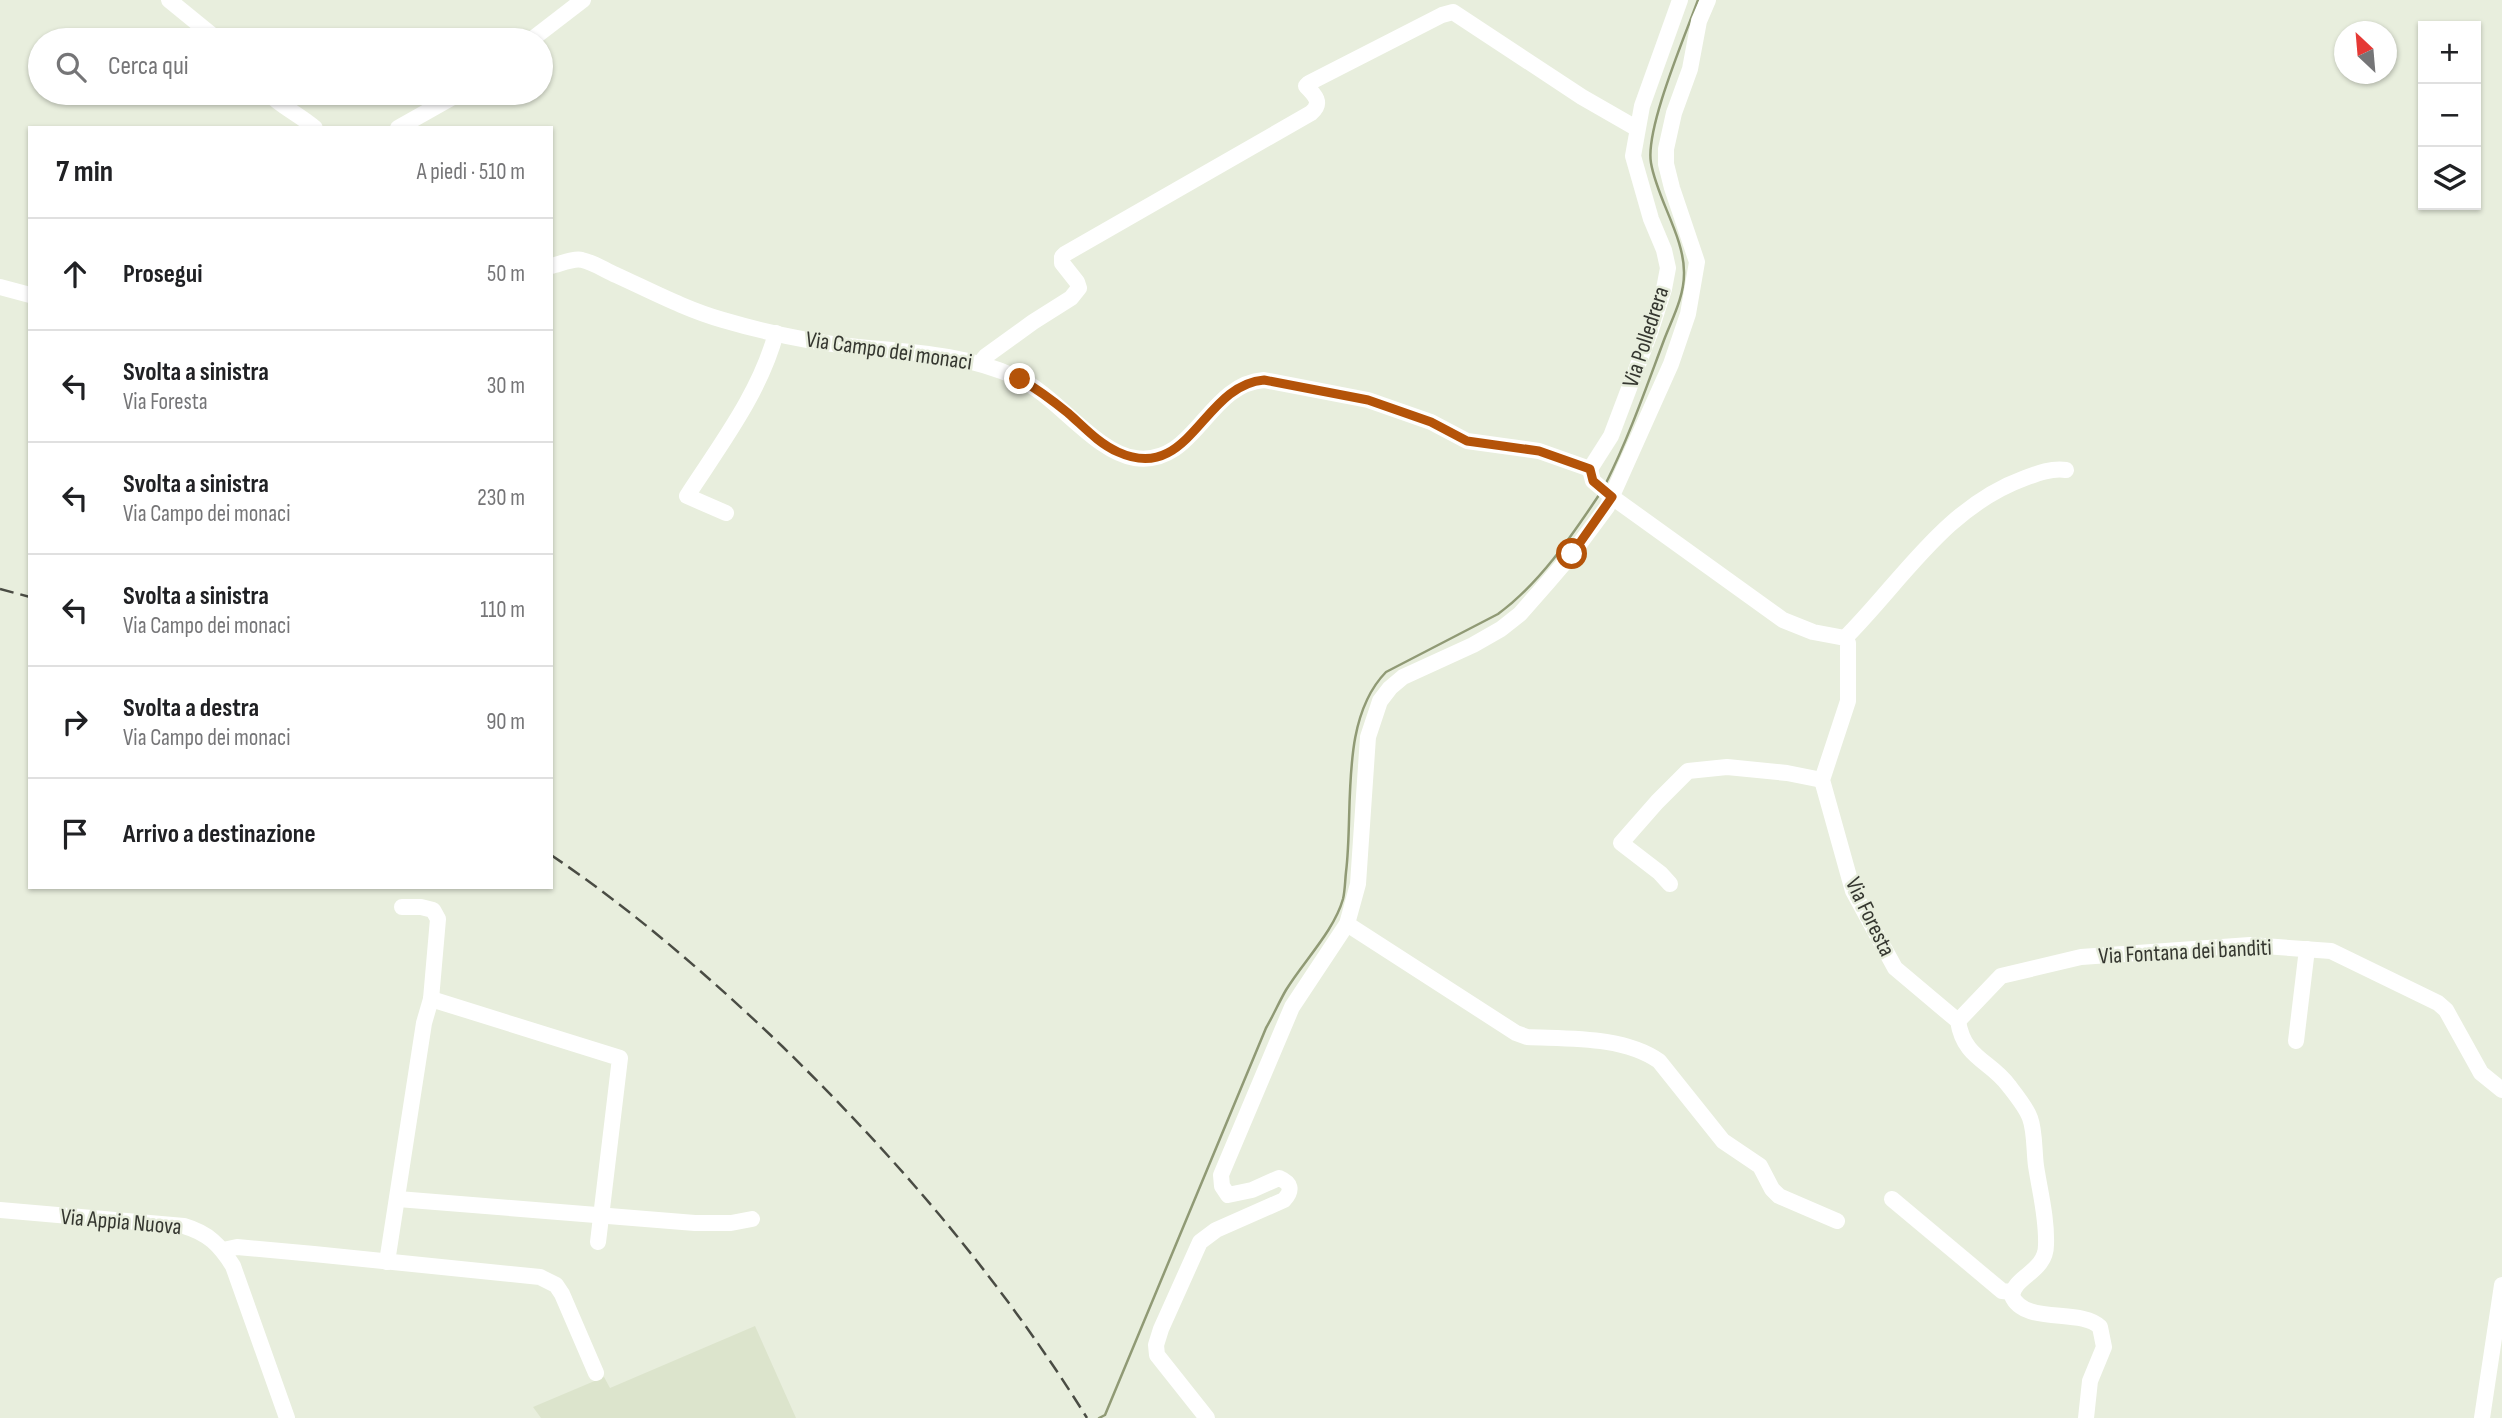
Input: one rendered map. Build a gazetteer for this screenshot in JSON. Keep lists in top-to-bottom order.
{
  "streets": {
    "street": [
      "Via Polledrera",
      "Via Campo dei monaci",
      "Via Foresta",
      "Via Fontana dei banditi",
      "Via Appia Nuova"
    ]
  },
  "crossings": [
    ["Via Polledrera", "Via Campo dei monaci"],
    ["Via Foresta", "Via Fontana dei banditi"]
  ],
  "north": "top left",
  "page": {
    "map_buttons": ["+", "−"],
    "search": "Cerca qui",
    "heading": ["7 min", "A piedi · 510 m"],
    "list": [
      ["Prosegui", "50 m"],
      ["Svolta a sinistra", "Via Foresta", "30 m"],
      ["Svolta a sinistra", "Via Campo dei monaci", "230 m"],
      ["Svolta a sinistra", "Via Campo dei monaci", "110 m"],
      ["Svolta a destra", "Via Campo dei monaci", "90 m"],
      "Arrivo a destinazione"
    ]
  }
}
